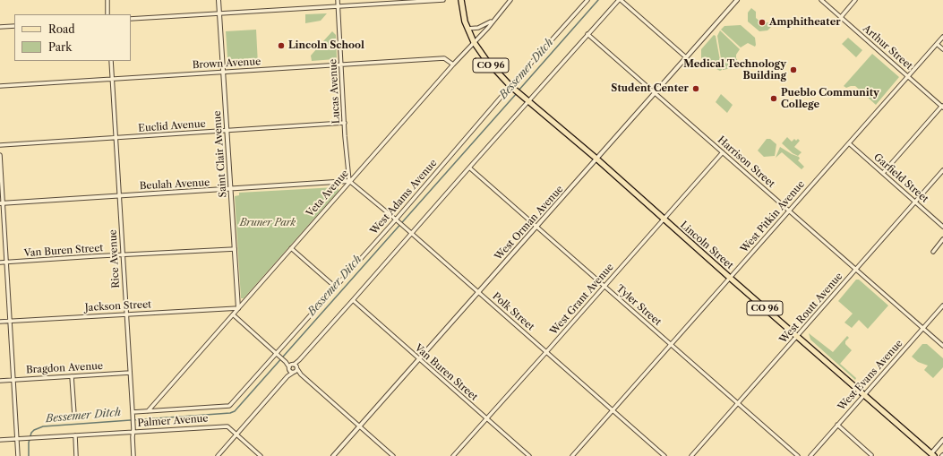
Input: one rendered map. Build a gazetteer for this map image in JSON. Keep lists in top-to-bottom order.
{
  "streets": {
    "main road": ["CO 96", "Lincoln Street"],
    "street": [
      "Arthur Street",
      "Brown Avenue",
      "Lucas Avenue",
      "Euclid Avenue",
      "Saint Clair Avenue",
      "Harrison Street",
      "Garfield Street",
      "Beulah Avenue",
      "Veta Avenue",
      "West Adams Avenue",
      "West Pitkin Avenue",
      "West Orman Avenue",
      "Van Buren Street",
      "Rice Avenue",
      "West Grant Avenue",
      "Tyler Street",
      "Jackson Street",
      "West Routt Avenue",
      "Polk Street",
      "Bragdon Avenue",
      "West Evans Avenue",
      "Palmer Avenue"
    ]
  },
  "crossings": [
    ["Arthur Street", "West Pitkin Avenue"],
    ["Brown Avenue", "Lucas Avenue"],
    ["Brown Avenue", "Saint Clair Avenue"],
    ["Brown Avenue", "Veta Avenue"],
    ["Brown Avenue", "Rice Avenue"],
    ["CO 96", "Veta Avenue"],
    ["CO 96", "Lincoln Street"],
    ["Lucas Avenue", "Euclid Avenue"],
    ["Lucas Avenue", "Beulah Avenue"],
    ["Lucas Avenue", "Veta Avenue"],
    ["Lucas Avenue", "Polk Street"],
    ["Euclid Avenue", "Saint Clair Avenue"],
    ["Euclid Avenue", "Rice Avenue"],
    ["Saint Clair Avenue", "Beulah Avenue"],
    ["Saint Clair Avenue", "Veta Avenue"],
    ["Saint Clair Avenue", "Van Buren Street"],
    ["Saint Clair Avenue", "Jackson Street"],
    ["Harrison Street", "West Pitkin Avenue"],
    ["Harrison Street", "West Orman Avenue"],
    ["Harrison Street", "West Grant Avenue"],
    ["Harrison Street", "West Routt Avenue"],
    ["Harrison Street", "West Evans Avenue"],
    ["Garfield Street", "West Pitkin Avenue"],
    ["Garfield Street", "West Routt Avenue"],
    ["Beulah Avenue", "Veta Avenue"],
    ["Beulah Avenue", "Rice Avenue"],
    ["Beulah Avenue", "Polk Street"],
    ["Veta Avenue", "Lincoln Street"],
    ["Veta Avenue", "Jackson Street"],
    ["Veta Avenue", "Polk Street"],
    ["Veta Avenue", "Palmer Avenue"],
    ["West Adams Avenue", "Lincoln Street"],
    ["West Adams Avenue", "Polk Street"],
    ["West Adams Avenue", "Palmer Avenue"],
    ["West Pitkin Avenue", "Lincoln Street"],
    ["West Pitkin Avenue", "Tyler Street"],
    ["West Pitkin Avenue", "Polk Street"],
    ["West Orman Avenue", "Lincoln Street"],
    ["West Orman Avenue", "Van Buren Street"],
    ["West Orman Avenue", "Tyler Street"],
    ["West Orman Avenue", "Polk Street"],
    ["Lincoln Street", "West Grant Avenue"],
    ["Lincoln Street", "West Routt Avenue"],
    ["Lincoln Street", "West Evans Avenue"],
    ["Van Buren Street", "Rice Avenue"],
    ["Van Buren Street", "West Grant Avenue"],
    ["Rice Avenue", "Jackson Street"],
    ["Rice Avenue", "Bragdon Avenue"],
    ["Rice Avenue", "Palmer Avenue"],
    ["West Grant Avenue", "Tyler Street"],
    ["West Grant Avenue", "Polk Street"],
    ["Tyler Street", "West Routt Avenue"]
  ],
  "water": ["Bessemer Ditch"],
  "parks": ["Bruner Park"],
  "places": [
    "Amphitheater",
    "Lincoln School",
    "Medical Technology Building",
    "Student Center",
    "Pueblo Community College"
  ],
  "legend": ["Road", "Park"]
}
